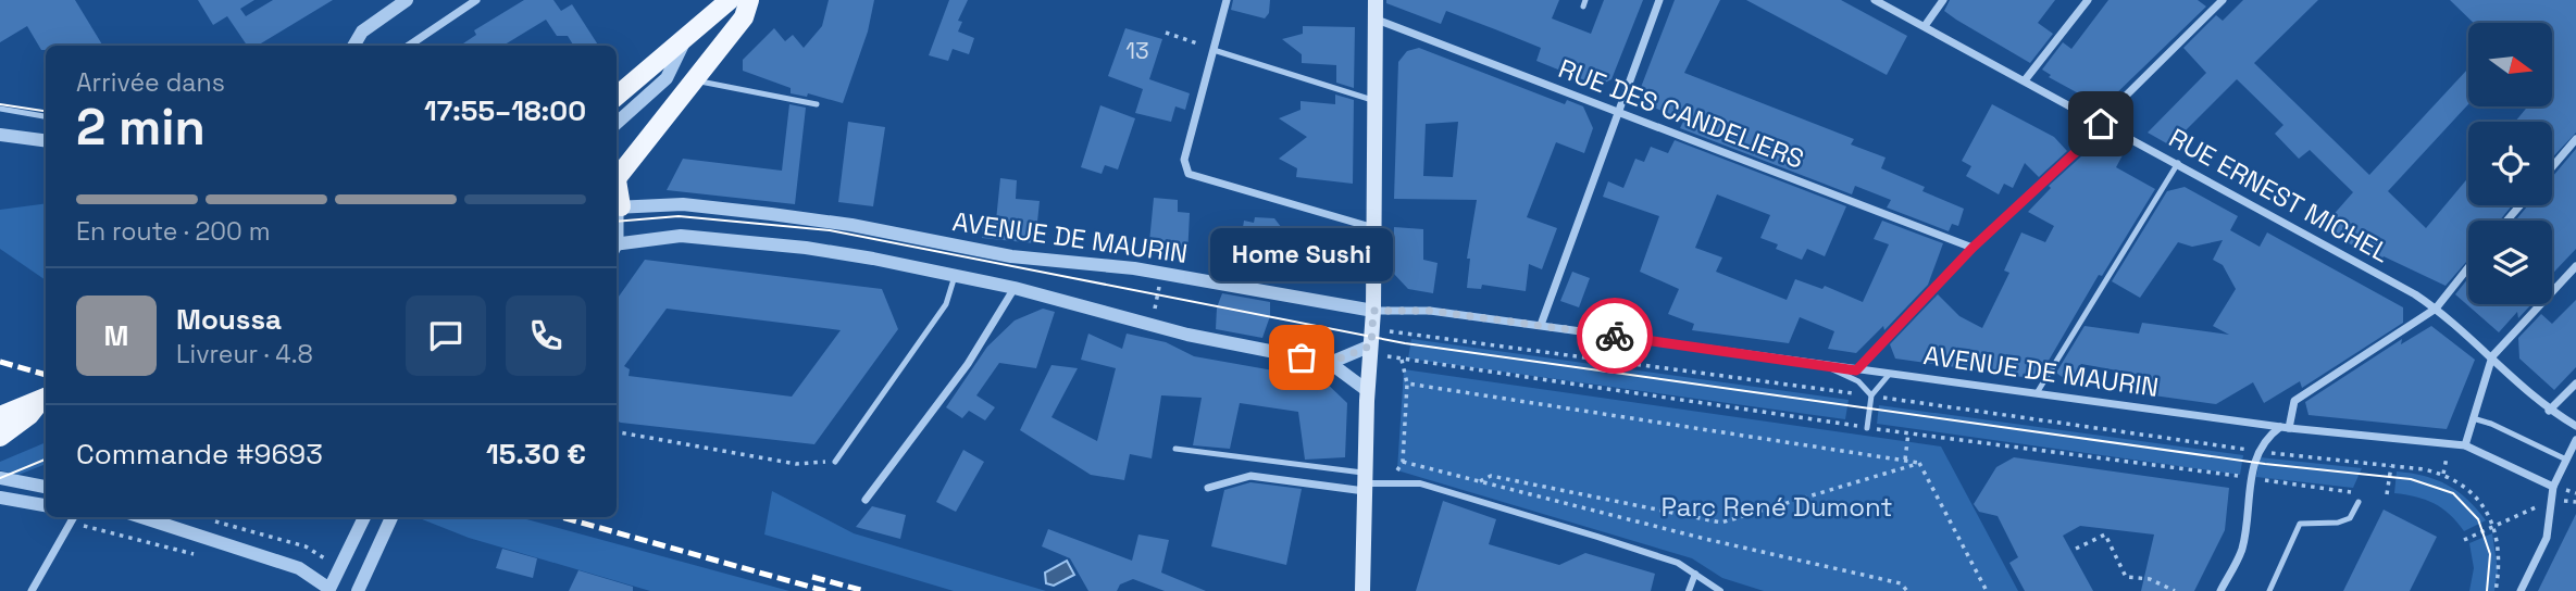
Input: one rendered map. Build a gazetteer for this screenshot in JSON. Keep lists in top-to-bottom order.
{
  "streets": {
    "street": ["RUE DES CANDELIERS", "RUE ERNEST MICHEL", "AVENUE DE MAURIN"]
  },
  "parks": ["Parc René Dumont"],
  "places": ["Home Sushi"],
  "house_numbers": ["13"],
  "north": "right",
  "page": {
    "heading": ["2 min", "Arrivée dans", "17:55–18:00"],
    "panel": [
      "Moussa",
      "Livreur · 4.8",
      "Commande #9693",
      "15.30 €"
    ],
    "bar": "En route · 200 m",
    "bubble": "Home Sushi",
    "round": "M"
  }
}
